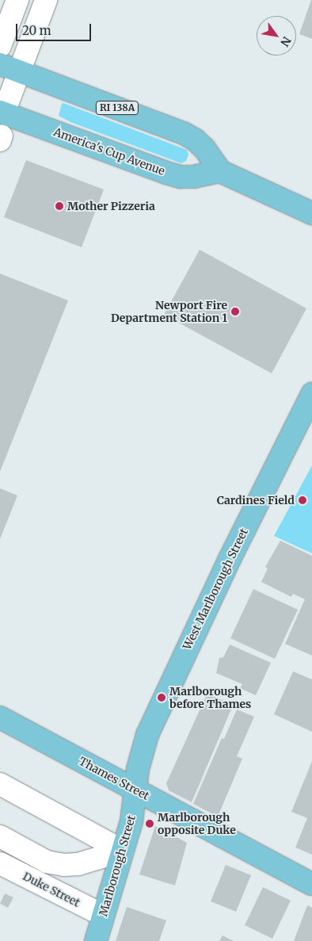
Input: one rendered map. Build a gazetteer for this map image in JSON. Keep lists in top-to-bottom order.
{
  "streets": {
    "main road": [
      "RI 138A",
      "America's Cup Avenue",
      "West Marlborough Street",
      "Thames Street",
      "Marlborough Street"
    ],
    "street": ["Duke Street"]
  },
  "crossings": [
    ["RI 138A", "America's Cup Avenue"],
    ["West Marlborough Street", "Thames Street"],
    ["West Marlborough Street", "Marlborough Street"],
    ["Thames Street", "Marlborough Street"],
    ["Marlborough Street", "Duke Street"]
  ],
  "places": [
    "Mother Pizzeria",
    "Newport Fire Department Station 1",
    "Cardines Field",
    "Marlborough before Thames",
    "Marlborough opposite Duke"
  ],
  "scale_bar": "20 m",
  "north": "bottom right"
}
